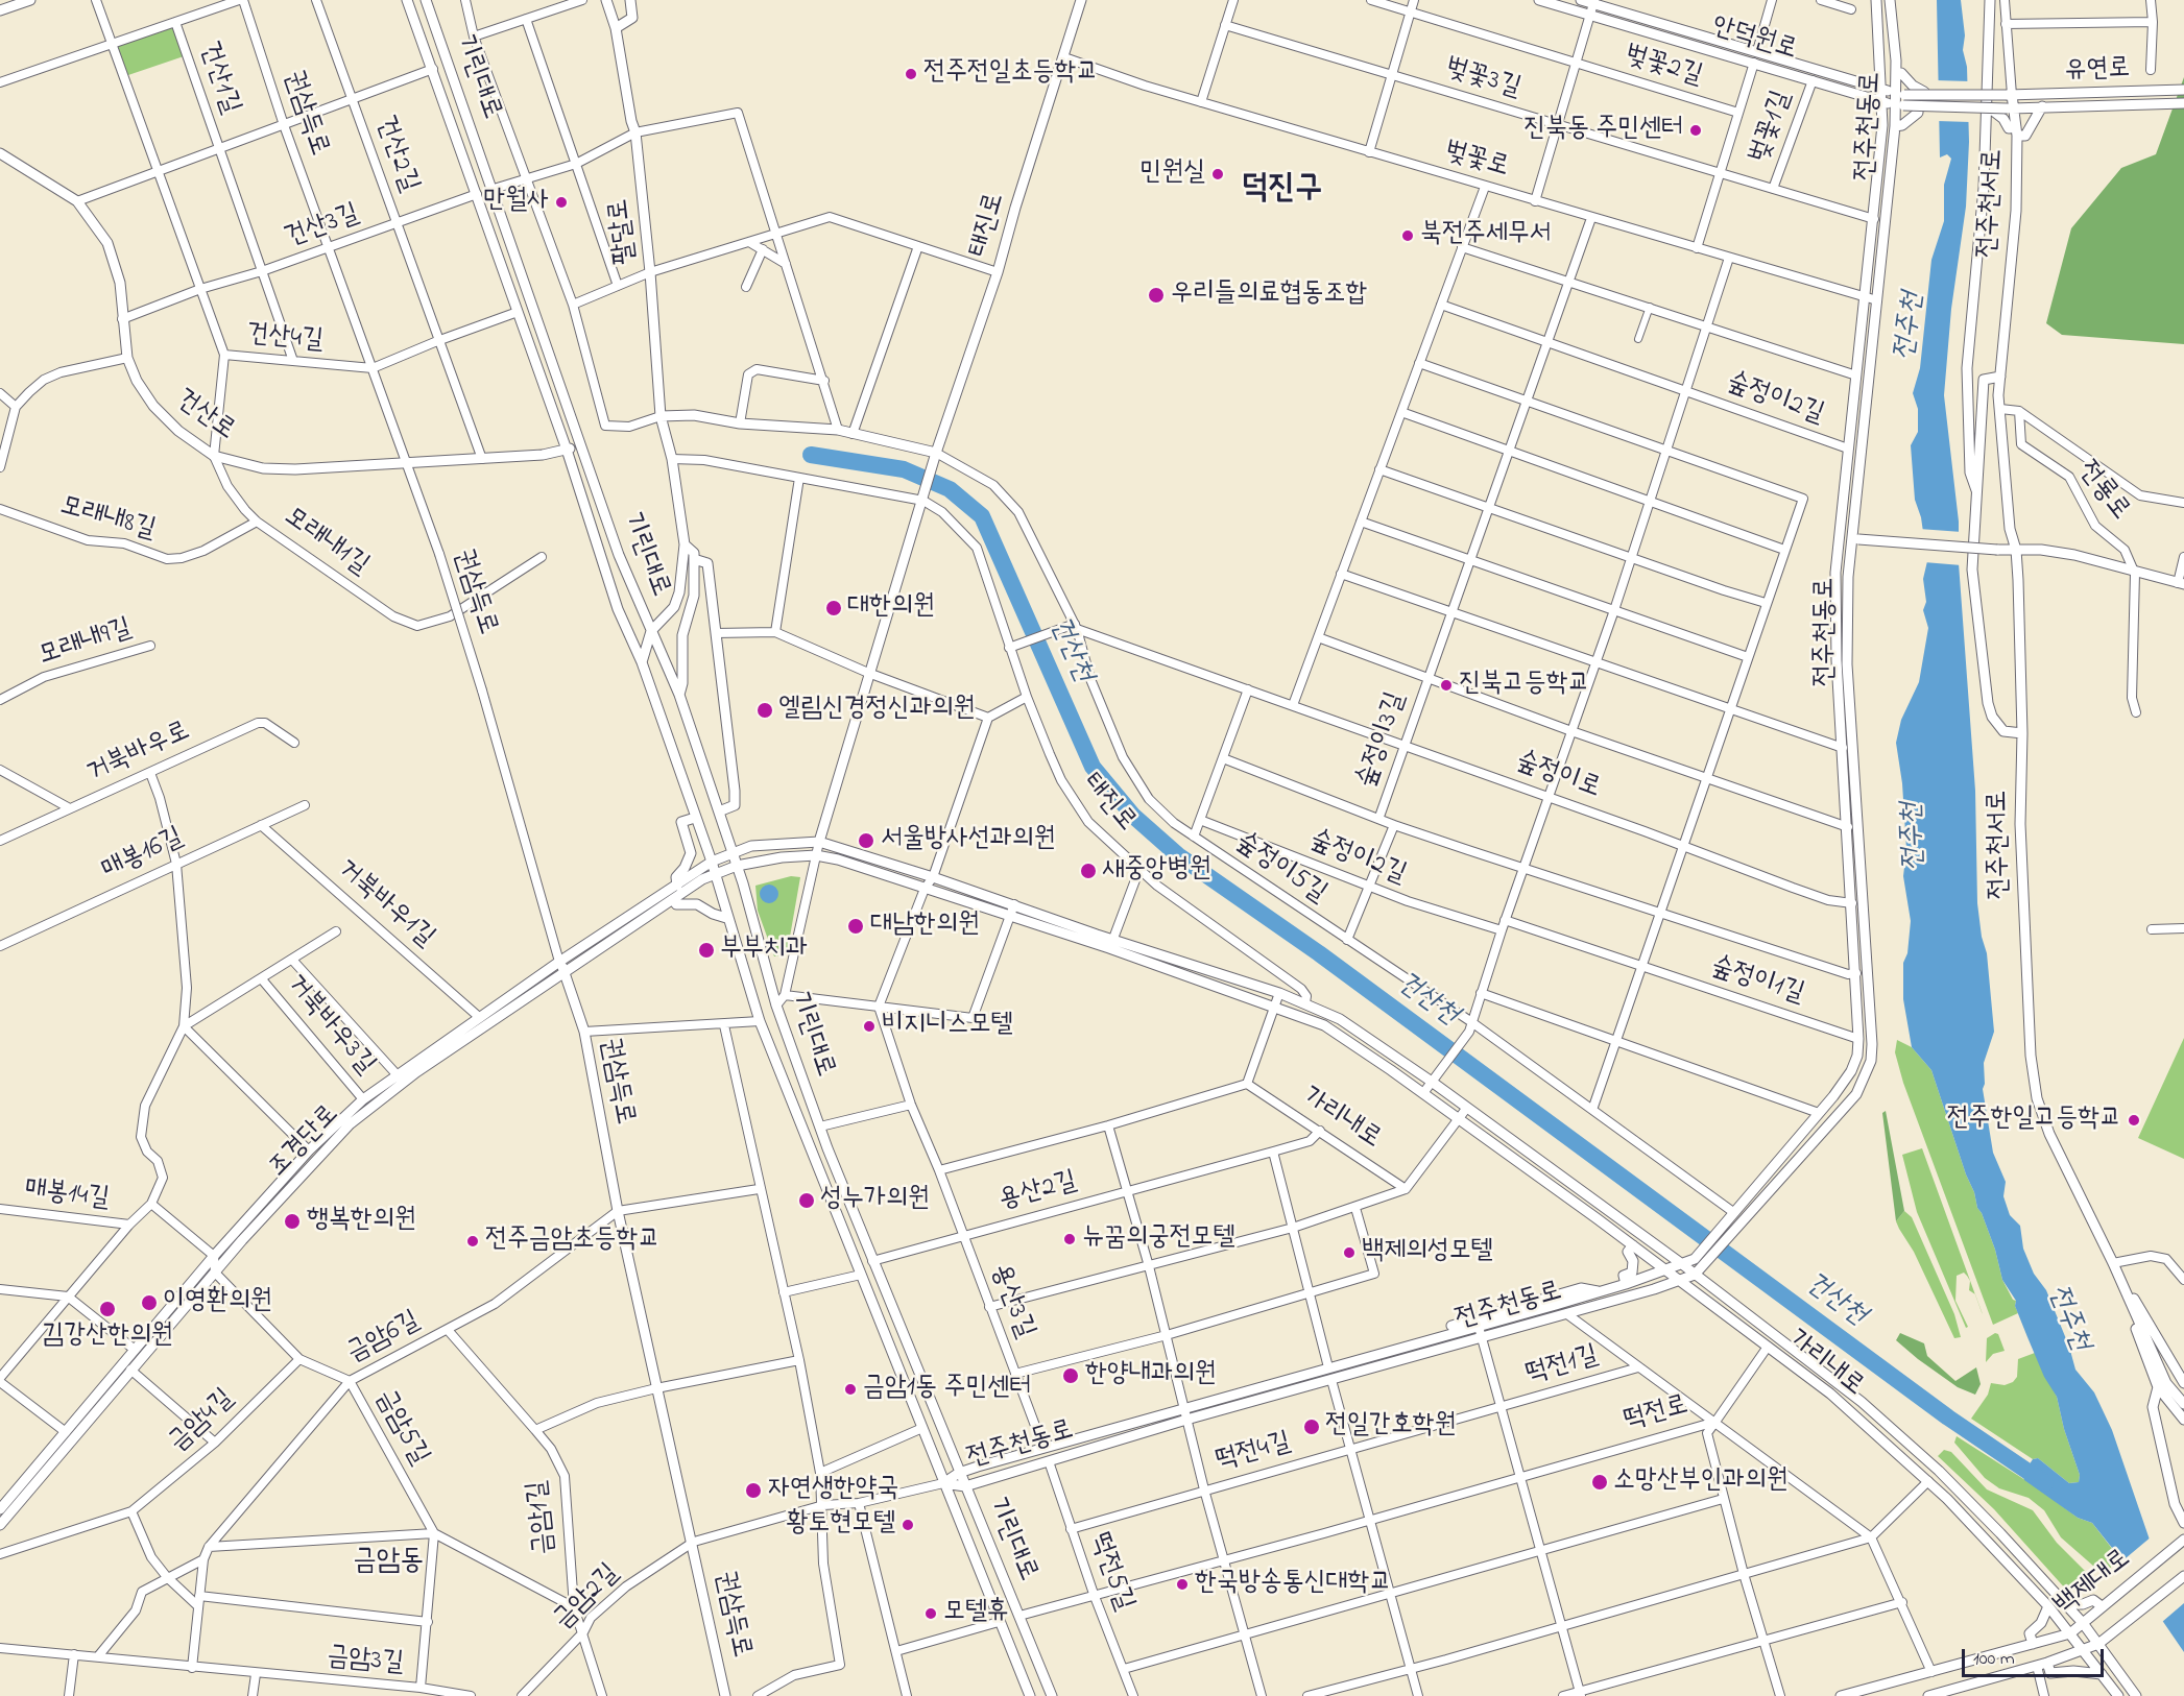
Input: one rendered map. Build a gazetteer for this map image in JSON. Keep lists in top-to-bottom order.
{
  "streets": {
    "street": [
      "안덕원로",
      "벚꽃2길",
      "유연로",
      "기린대로",
      "건산1길",
      "벚꽃3길",
      "권삼득로",
      "전주천동로",
      "벚꽃1길",
      "건산2길",
      "벚꽃로",
      "전주천서로",
      "태진로",
      "건산3길",
      "팔달로",
      "건산4길",
      "숲정이2길",
      "건산로",
      "전룡로",
      "모래내8길",
      "모래내1길",
      "모래내9길",
      "숲정이3길",
      "거북바우로",
      "숲정이로",
      "매봉16길",
      "숲정이5길",
      "거북바우1길",
      "숲정이1길",
      "거북바우3길",
      "가리내로",
      "조경단로",
      "용산2길",
      "매봉14길",
      "용산3길",
      "금암6길",
      "떡전1길",
      "떡전로",
      "금암4길",
      "금암5길",
      "떡전4길",
      "금암1길",
      "떡전5길",
      "백제대로",
      "금암2길",
      "금암3길"
    ]
  },
  "crossings": [
    ["안덕원로", "유연로"],
    ["안덕원로", "전주천동로"],
    ["안덕원로", "벚꽃1길"],
    ["벚꽃2길", "벚꽃3길"],
    ["벚꽃2길", "벚꽃1길"],
    ["유연로", "전주천서로"],
    ["기린대로", "권삼득로"],
    ["기린대로", "전주천동로"],
    ["기린대로", "건산2길"],
    ["기린대로", "건산3길"],
    ["기린대로", "팔달로"],
    ["기린대로", "건산4길"],
    ["기린대로", "건산로"],
    ["기린대로", "가리내로"],
    ["기린대로", "조경단로"],
    ["기린대로", "용산3길"],
    ["건산1길", "권삼득로"],
    ["건산1길", "건산2길"],
    ["건산1길", "건산3길"],
    ["권삼득로", "건산2길"],
    ["권삼득로", "건산3길"],
    ["권삼득로", "건산4길"],
    ["권삼득로", "건산로"],
    ["권삼득로", "조경단로"],
    ["권삼득로", "금암6길"],
    ["권삼득로", "금암2길"],
    ["전주천동로", "벚꽃1길"],
    ["전주천동로", "벚꽃로"],
    ["전주천동로", "숲정이2길"],
    ["전주천동로", "전룡로"],
    ["전주천동로", "숲정이로"],
    ["전주천동로", "숲정이5길"],
    ["전주천동로", "숲정이1길"],
    ["전주천동로", "가리내로"],
    ["전주천동로", "용산3길"],
    ["전주천동로", "떡전1길"],
    ["전주천동로", "떡전4길"],
    ["전주천동로", "떡전5길"],
    ["벚꽃1길", "벚꽃로"],
    ["건산2길", "건산3길"],
    ["건산2길", "건산로"],
    ["벚꽃로", "태진로"],
    ["벚꽃로", "숲정이2길"],
    ["벚꽃로", "숲정이3길"],
    ["전주천서로", "전룡로"],
    ["태진로", "숲정이5길"],
    ["태진로", "가리내로"],
    ["건산3길", "건산4길"],
    ["건산3길", "건산로"],
    ["건산4길", "건산로"],
    ["건산4길", "모래내1길"],
    ["숲정이2길", "숲정이3길"],
    ["숲정이2길", "숲정이로"],
    ["숲정이2길", "숲정이5길"],
    ["숲정이2길", "숲정이1길"],
    ["숲정이2길", "가리내로"],
    ["건산로", "모래내1길"],
    ["모래내8길", "모래내1길"],
    ["숲정이3길", "숲정이로"],
    ["숲정이로", "숲정이5길"],
    ["매봉16길", "거북바우1길"],
    ["거북바우1길", "조경단로"],
    ["거북바우3길", "조경단로"],
    ["가리내로", "조경단로"],
    ["가리내로", "용산2길"],
    ["가리내로", "떡전로"],
    ["가리내로", "백제대로"],
    ["조경단로", "금암5길"],
    ["용산2길", "용산3길"],
    ["금암6길", "금암5길"],
    ["금암6길", "금암1길"],
    ["금암6길", "금암3길"],
    ["떡전1길", "떡전로"],
    ["떡전1길", "떡전4길"],
    ["떡전1길", "백제대로"],
    ["떡전로", "떡전4길"],
    ["금암4길", "금암5길"],
    ["떡전4길", "떡전5길"]
  ],
  "districts": ["덕진구", "금암동"],
  "water": ["전주천", "건산천"],
  "places": [
    "전주전일초등학교",
    "진북동 주민센터",
    "민원실",
    "만월사",
    "북전주세무서",
    "우리들의료협동조합",
    "대한의원",
    "진북고등학교",
    "엘림신경정신과의원",
    "서울방사선과의원",
    "새중앙병원",
    "대남한의원",
    "부부치과",
    "비지니스모텔",
    "전주한일고등학교",
    "성누가의원",
    "행복한의원",
    "뉴꿈의궁전모텔",
    "전주금암초등학교",
    "백제의성모텔",
    "이영환의원",
    "김강산한의원",
    "한양내과의원",
    "금암1동 주민센터",
    "전일간호학원",
    "소망산부인과의원",
    "자연생한약국",
    "황토현모텔",
    "한국방송통신대학교",
    "모텔휴"
  ],
  "scale_bar": "100 m"
}
